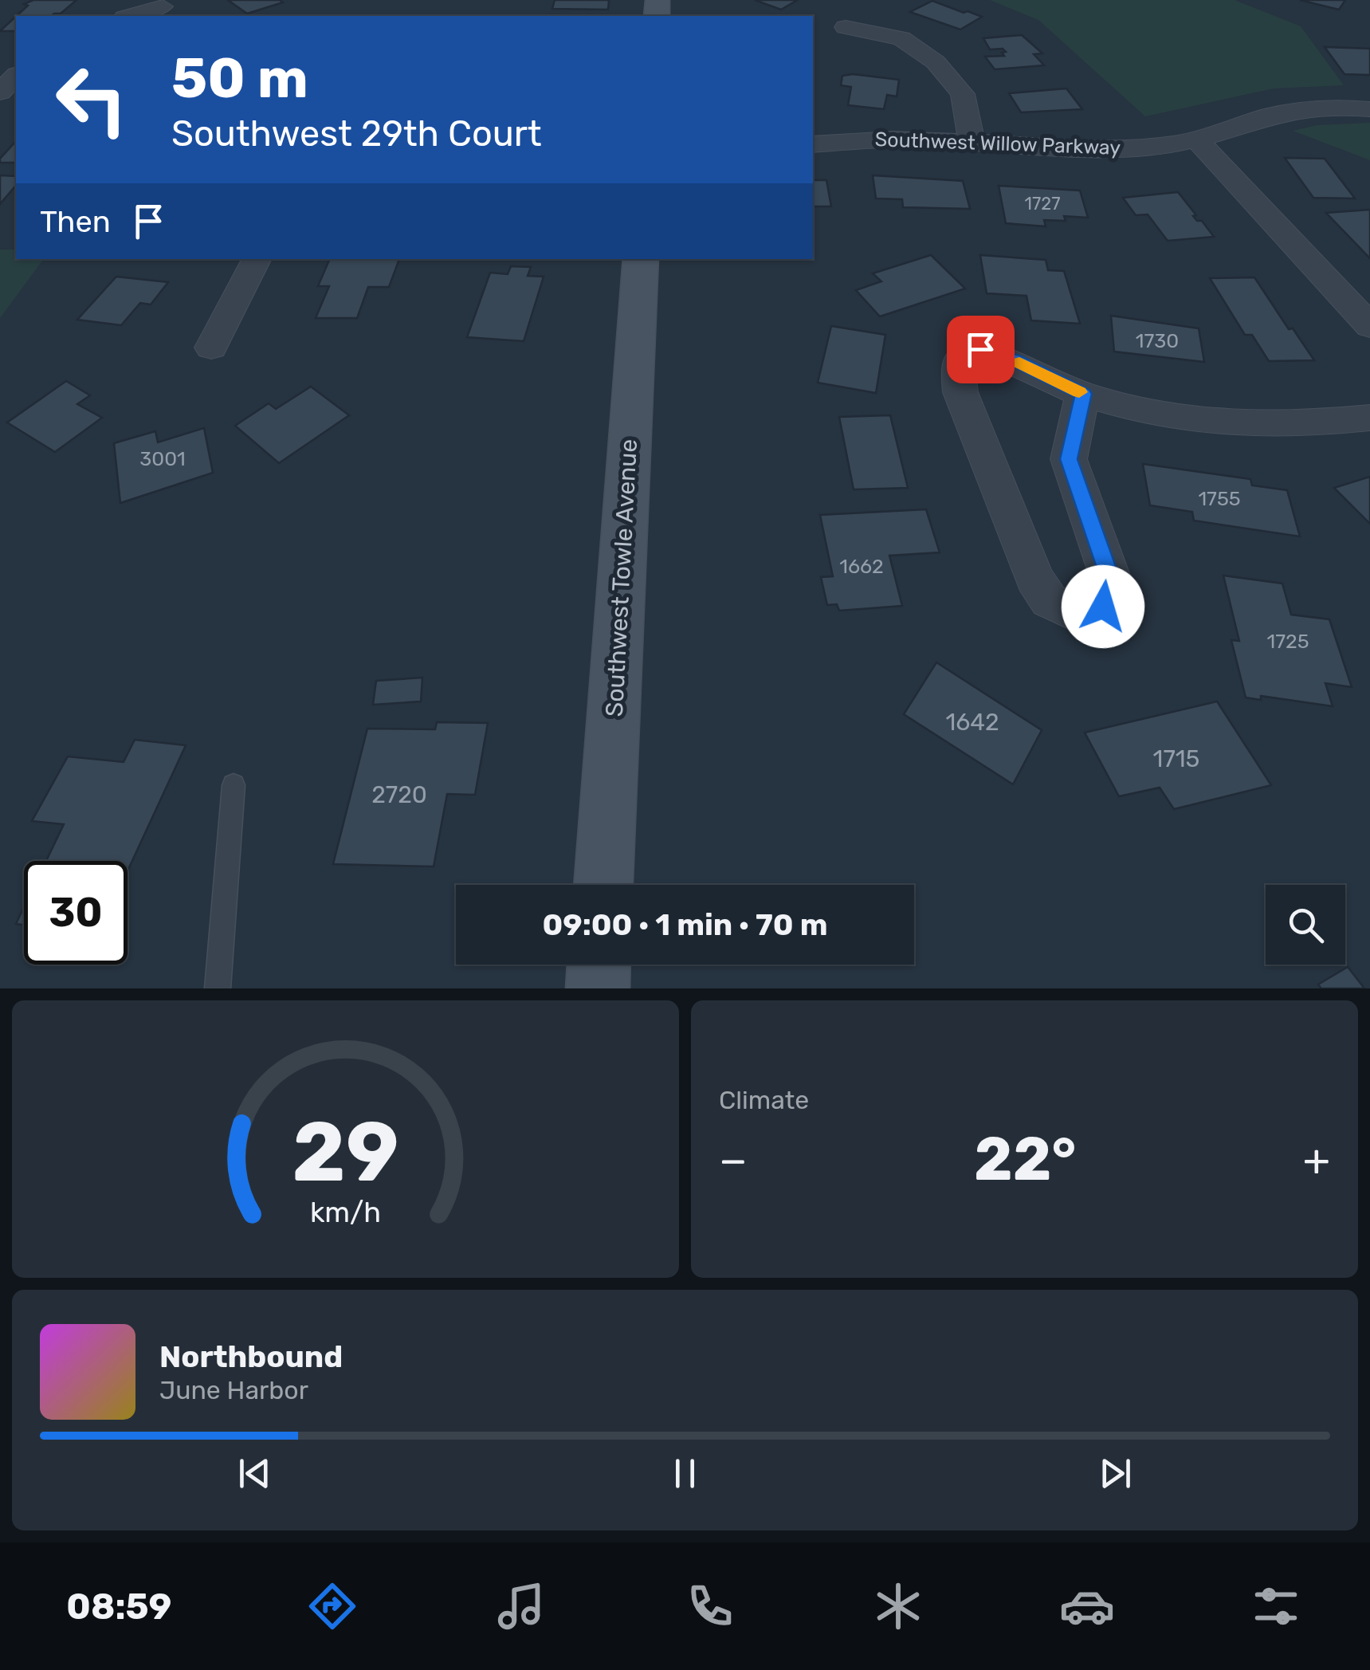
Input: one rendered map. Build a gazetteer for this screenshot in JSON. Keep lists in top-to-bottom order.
{
  "streets": {
    "main road": ["Southwest Towle Avenue"],
    "street": ["Southwest Willow Parkway"]
  },
  "house_numbers": [
    "1727",
    "1730",
    "3001",
    "1755",
    "1662",
    "1725",
    "1642",
    "1715",
    "2720"
  ],
  "page": {
    "turn": ["50 m", "Southwest 29th Court"],
    "then": "Then",
    "limit": "30",
    "trip": "09:00 · 1 min · 70 m",
    "tile": "Climate",
    "heat": ["−", "22°", "+"],
    "song": ["Northbound", "June Harbor"],
    "tabs": "08:59",
    "gauge": ["29", "km/h"]
  }
}
